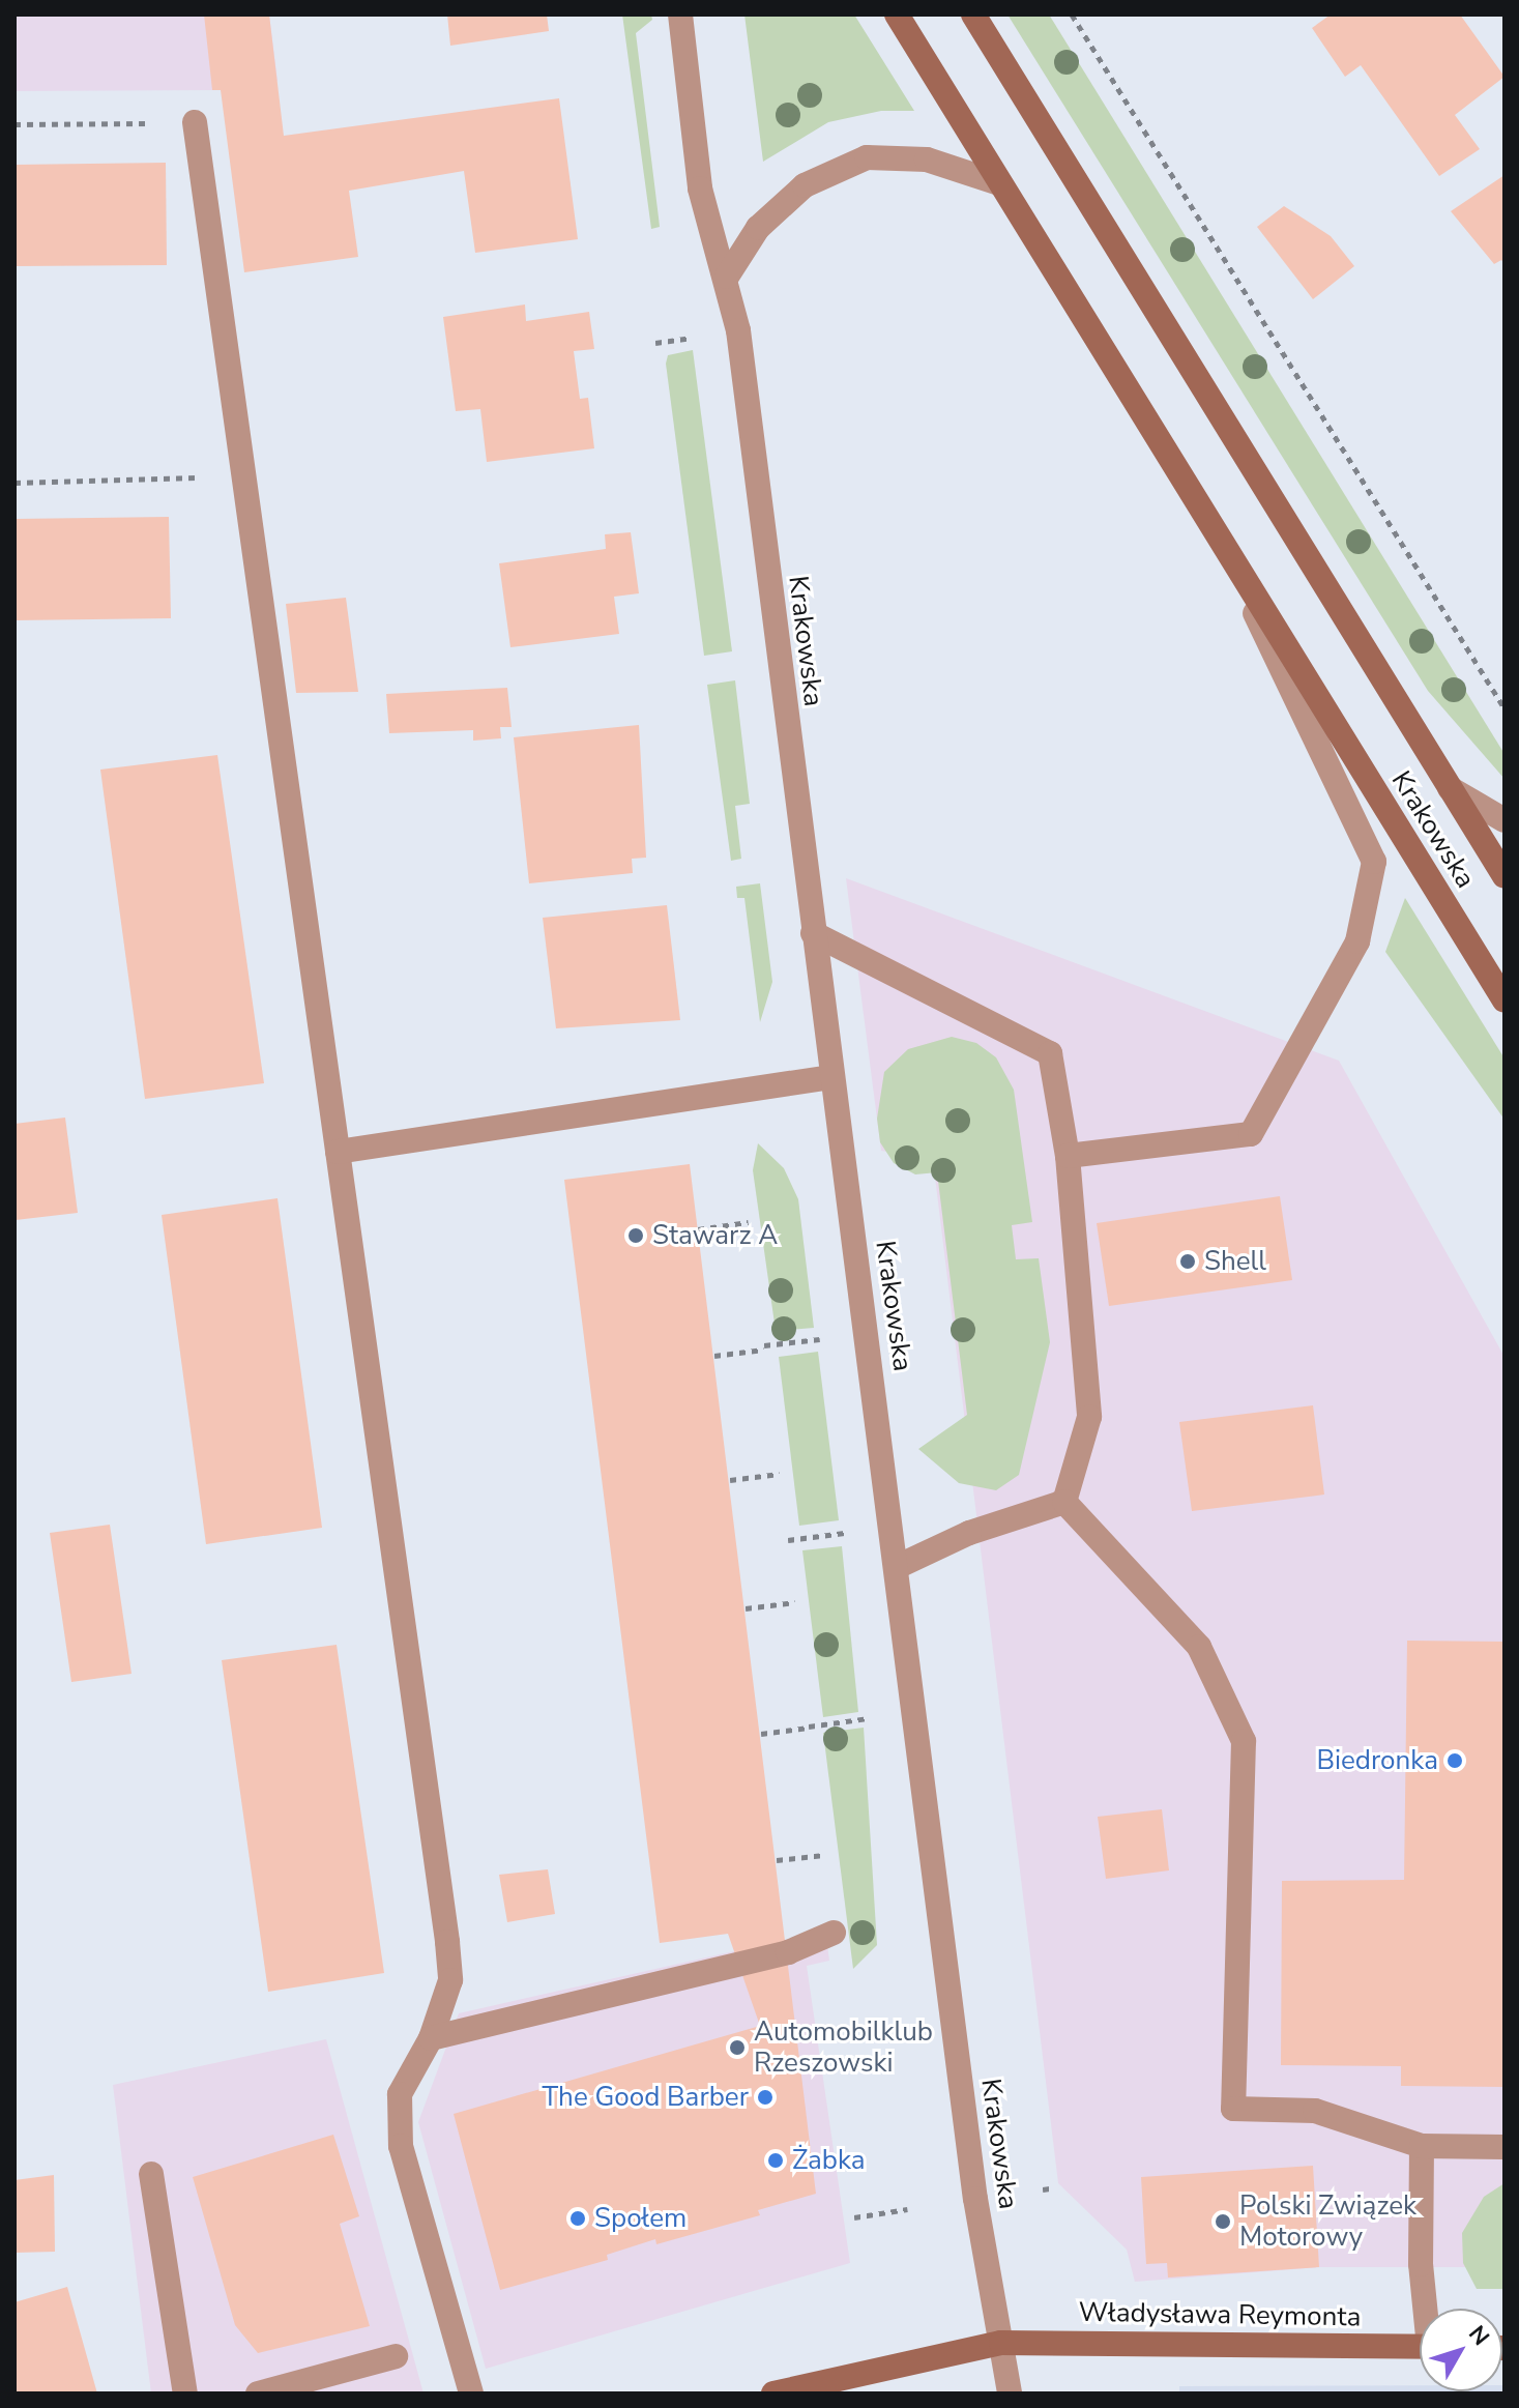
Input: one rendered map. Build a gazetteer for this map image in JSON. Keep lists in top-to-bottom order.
{
  "streets": {
    "main road": ["Krakowska", "Władysława Reymonta"]
  },
  "crossings": [
    ["Krakowska", "Władysława Reymonta"]
  ],
  "places": [
    "Stawarz A",
    "Shell",
    "Biedronka",
    "Automobilklub Rzeszowski",
    "The Good Barber",
    "Żabka",
    "Społem",
    "Polski Związek Motorowy"
  ],
  "north": "top right"
}
